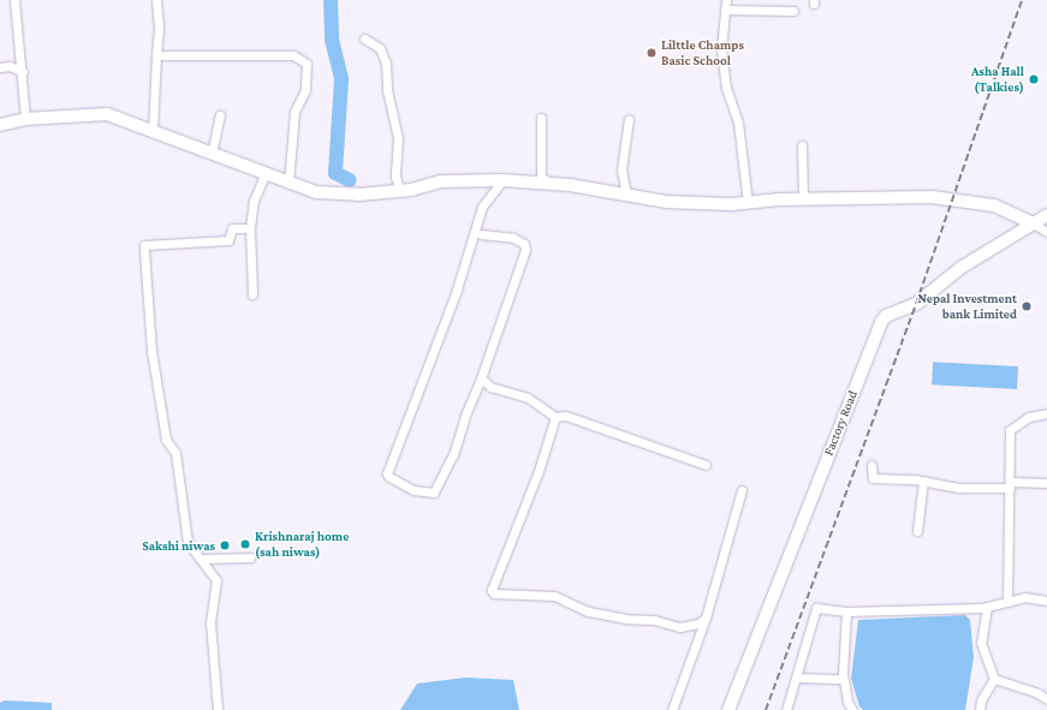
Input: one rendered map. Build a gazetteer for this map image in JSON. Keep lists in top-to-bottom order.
{
  "streets": {
    "main road": ["Factory Road"]
  },
  "places": [
    "Lilttle Champs Basic School",
    "Asha Hall (Talkies)",
    "Nepal Investment bank Limited",
    "Krishnaraj home (sah niwas)",
    "Sakshi niwas"
  ]
}
